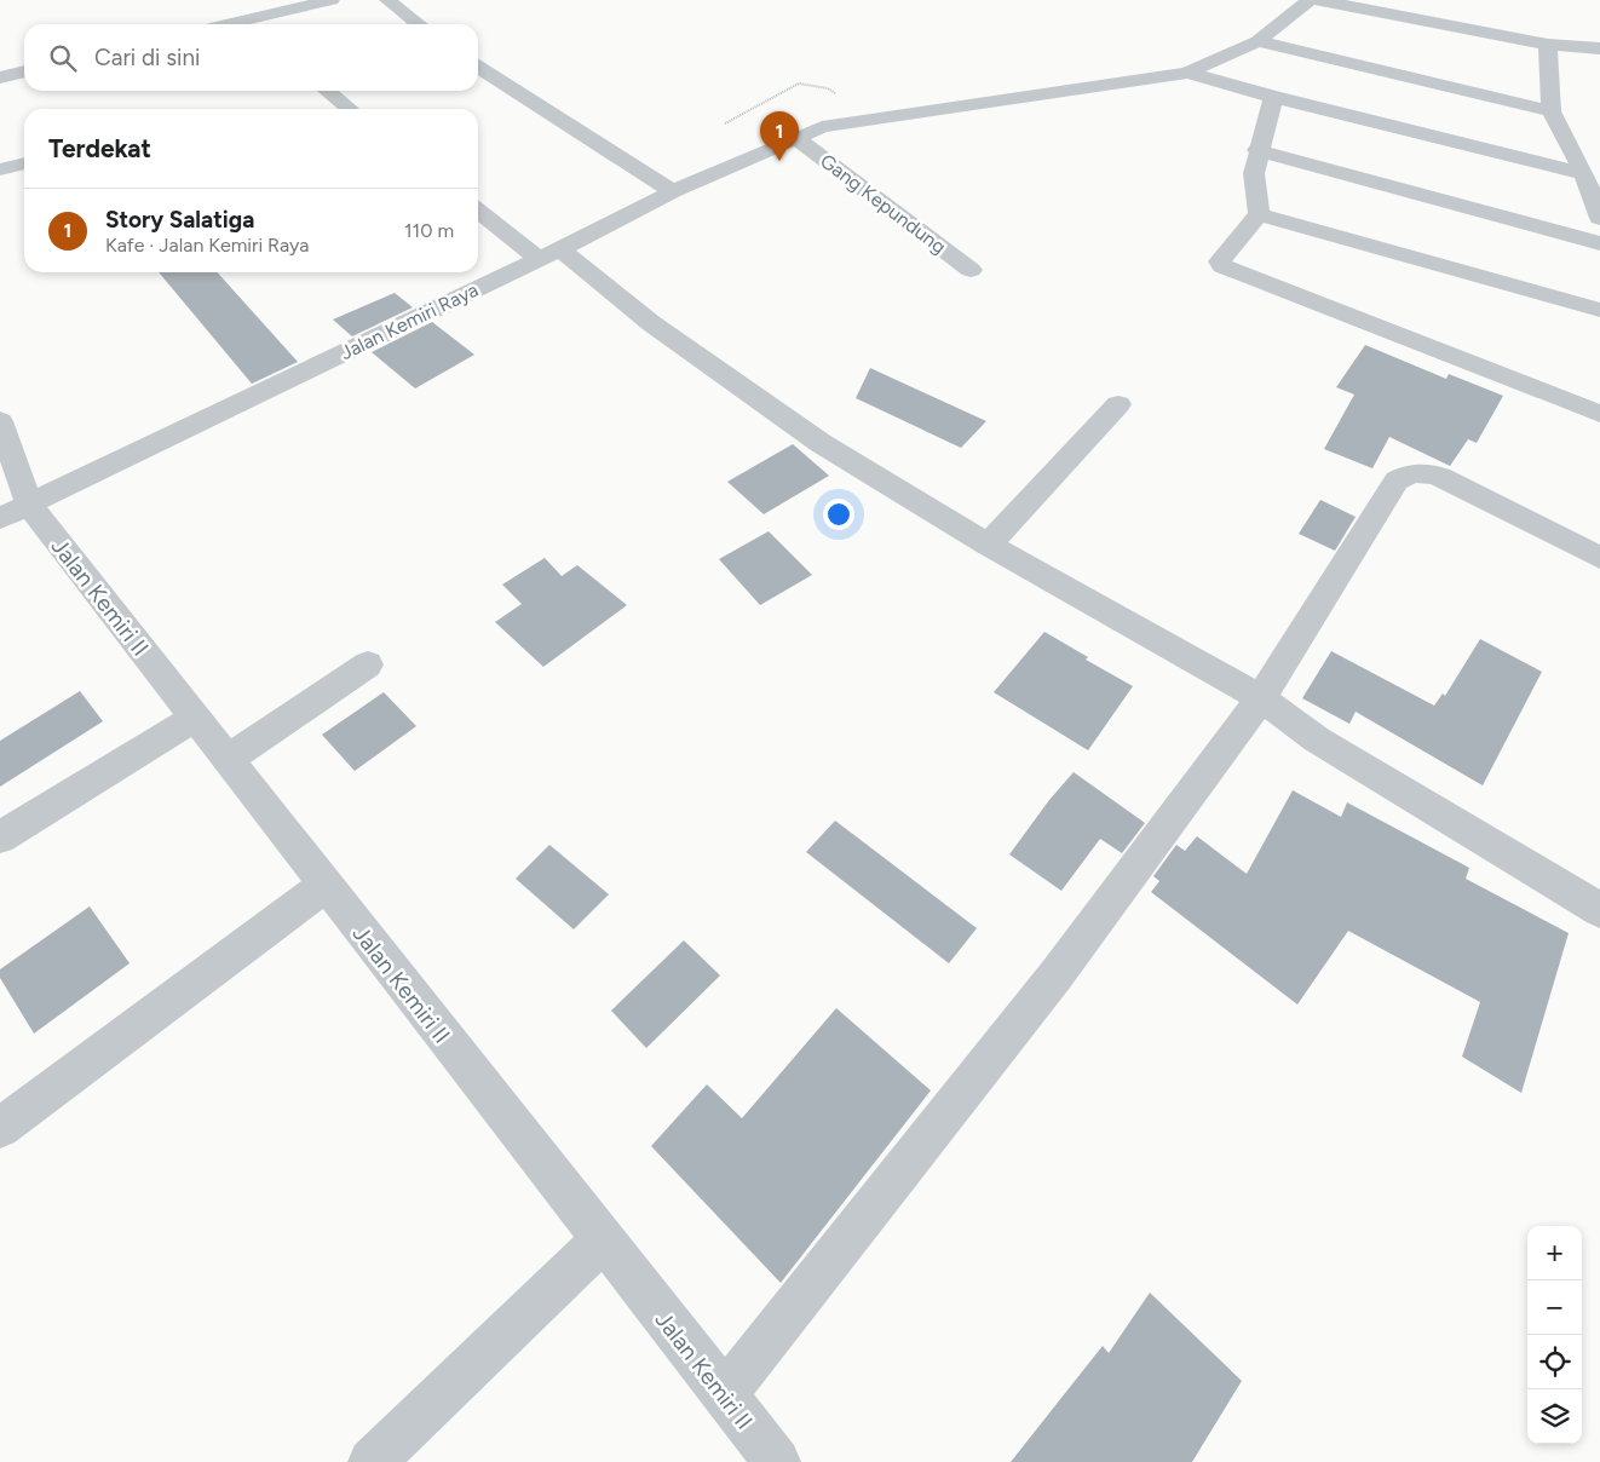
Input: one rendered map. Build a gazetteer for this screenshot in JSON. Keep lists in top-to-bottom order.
{
  "streets": {
    "street": ["Gang Kepundung", "Jalan Kemiri Raya", "Jalan Kemiri II"]
  },
  "crossings": [
    ["Gang Kepundung", "Jalan Kemiri Raya"],
    ["Jalan Kemiri Raya", "Jalan Kemiri II"]
  ],
  "page": {
    "search": "Cari di sini",
    "heading": "Terdekat",
    "pins": "1",
    "list": [
      {
        "mark": "1",
        "name": "Story Salatiga",
        "note": "Kafe · Jalan Kemiri Raya",
        "value": "110 m"
      }
    ],
    "map_buttons": ["+", "−"]
  }
}
